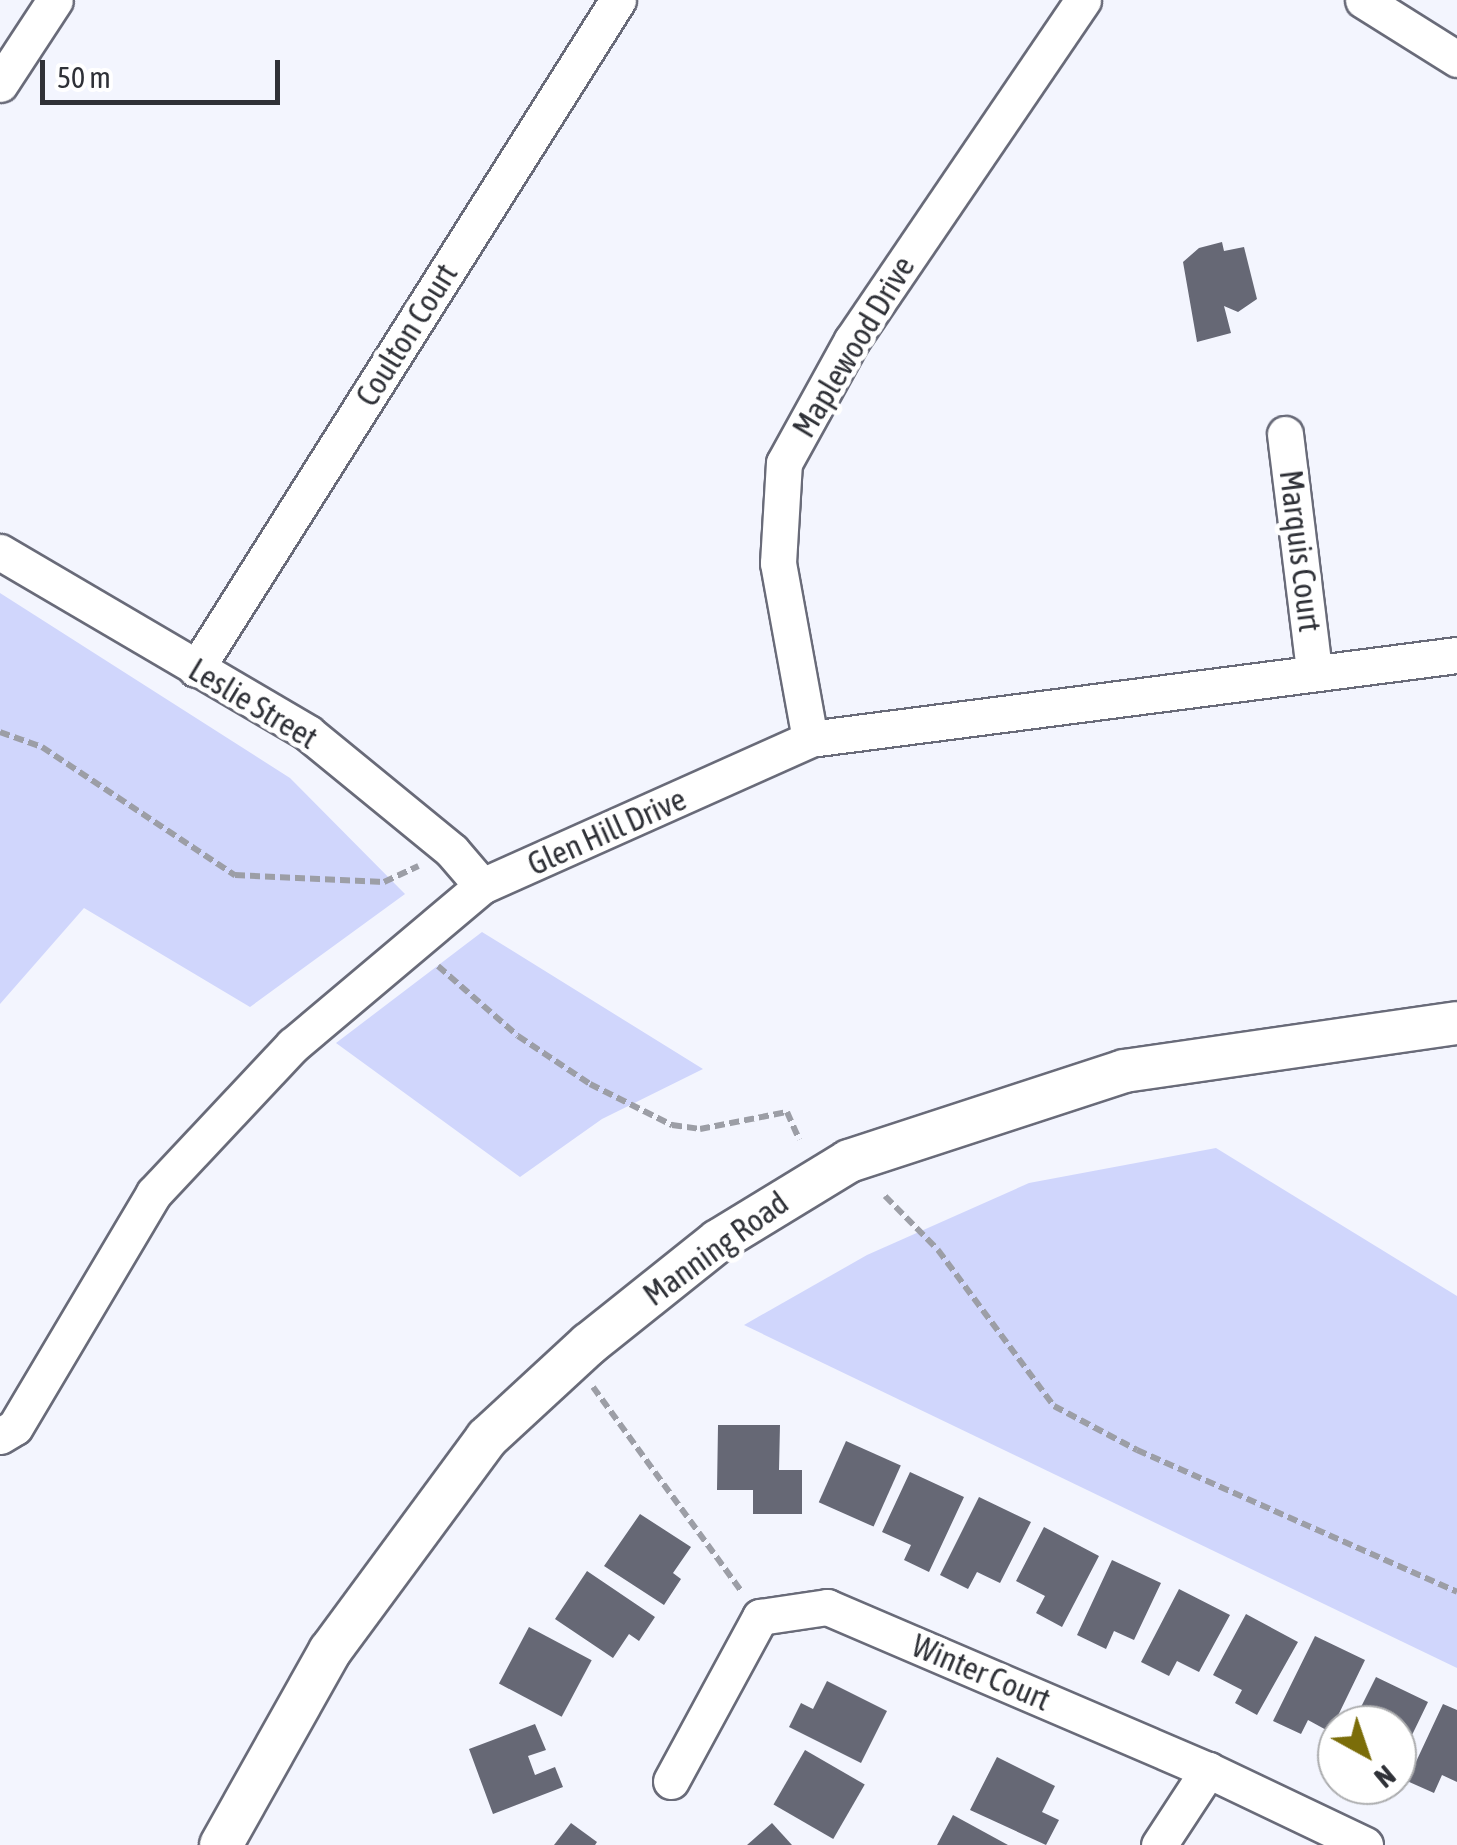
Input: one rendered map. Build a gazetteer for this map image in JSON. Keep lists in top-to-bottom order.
{
  "streets": {
    "main road": ["Manning Road"],
    "street": [
      "Coulton Court",
      "Maplewood Drive",
      "Marquis Court",
      "Leslie Street",
      "Glen Hill Drive",
      "Winter Court"
    ]
  },
  "crossings": [
    ["Coulton Court", "Leslie Street"],
    ["Maplewood Drive", "Glen Hill Drive"],
    ["Marquis Court", "Glen Hill Drive"],
    ["Leslie Street", "Glen Hill Drive"]
  ],
  "scale_bar": "50 m",
  "north": "bottom right"
}
